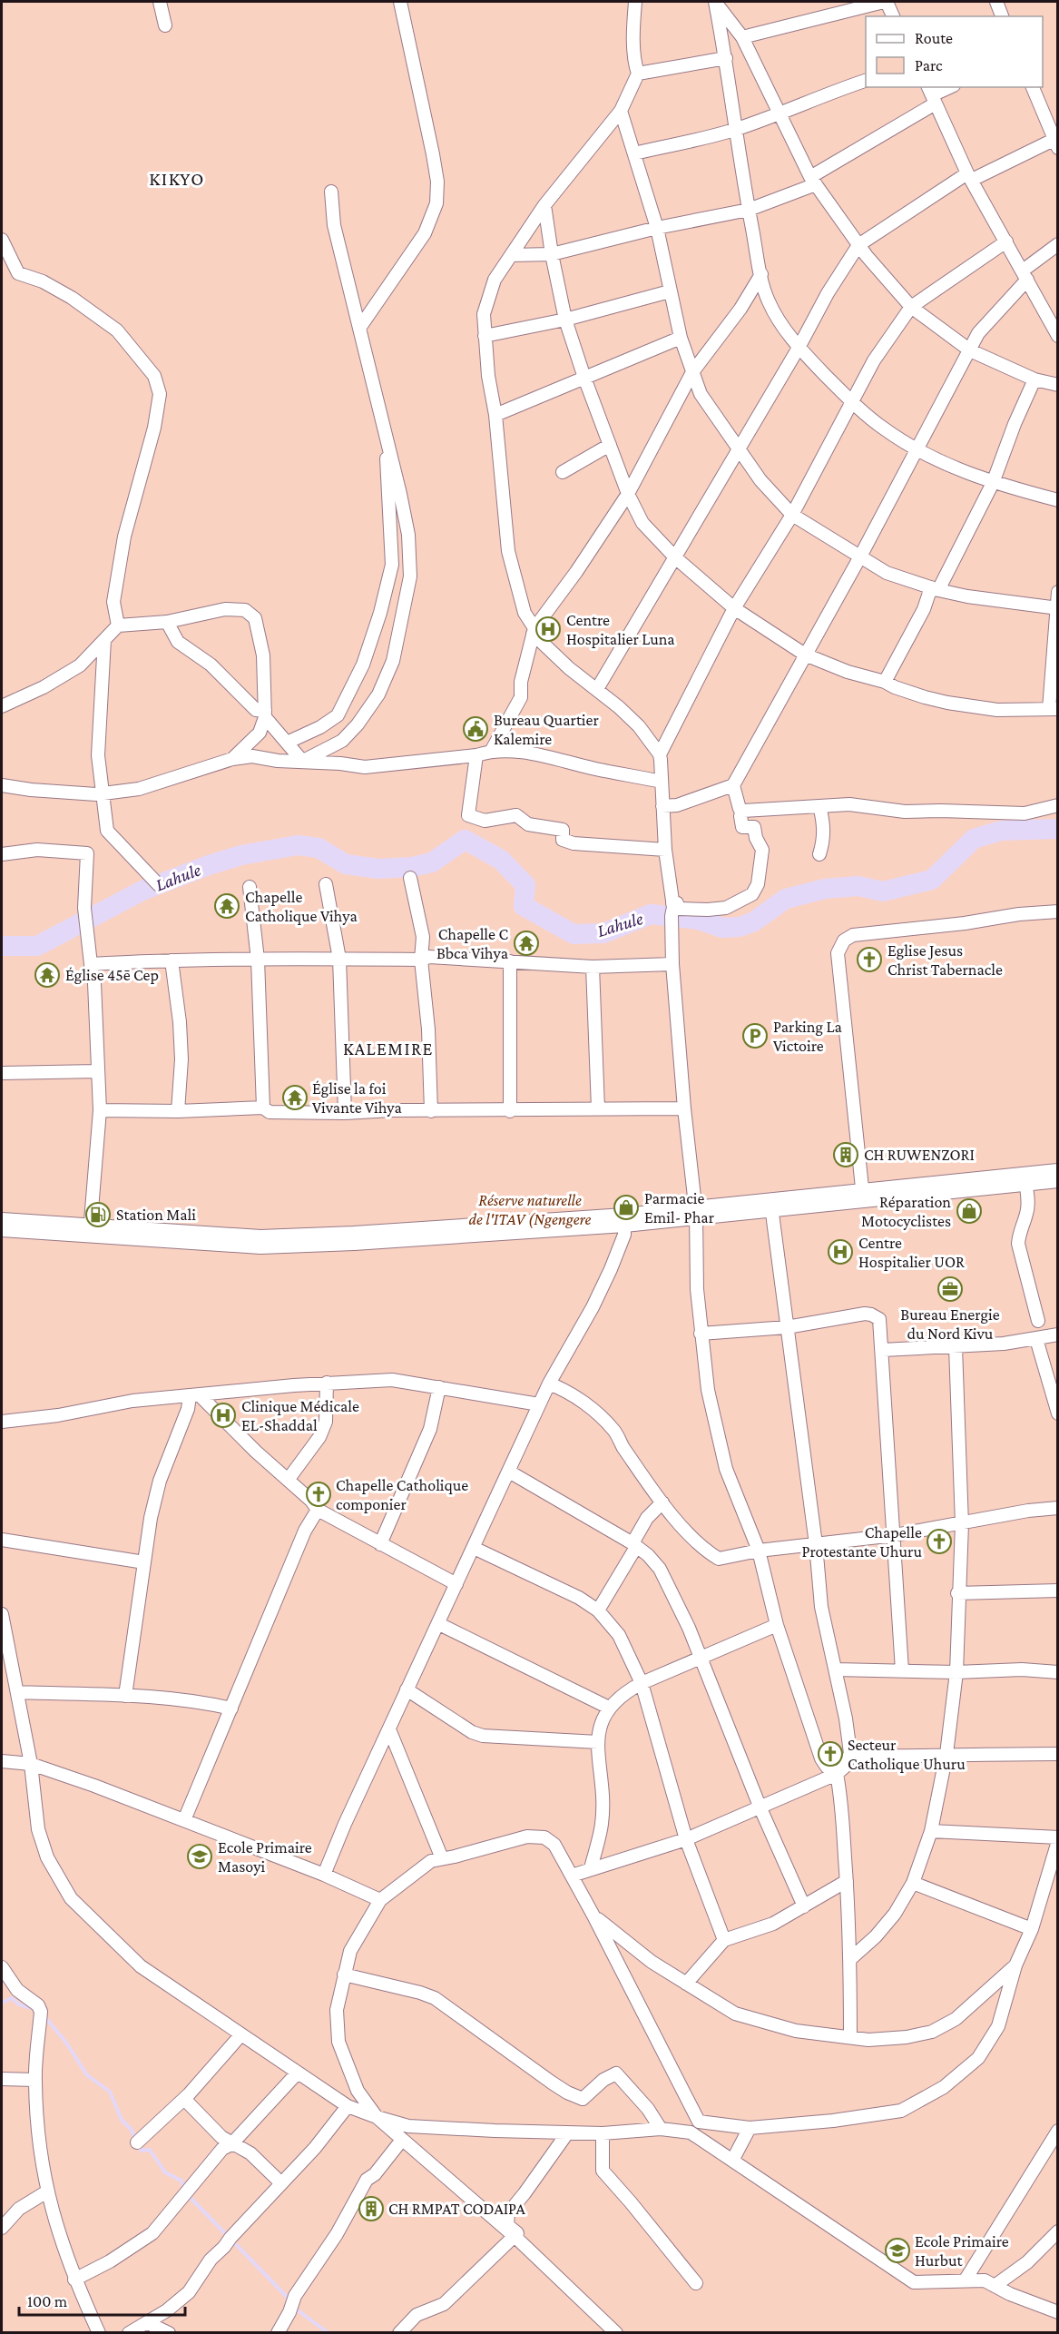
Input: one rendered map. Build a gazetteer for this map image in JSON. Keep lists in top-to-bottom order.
{
  "districts": ["KIKYO", "KALEMIRE"],
  "water": ["Lahule"],
  "parks": ["Réserve naturelle de l'ITAV (Ngengere"],
  "places": {
    "hospital": ["Centre Hospitalier Luna", "Centre Hospitalier UOR", "Clinique Médicale EL-Shaddal"],
    "public building": ["Bureau Quartier Kalemire"],
    "temple": [
      "Chapelle Catholique Vihya",
      "Chapelle C Bbca Vihya",
      "Église 45ē Cep",
      "Église la foi Vivante Vihya"
    ],
    "church": [
      "Eglise Jesus Christ Tabernacle",
      "Chapelle Catholique componier",
      "Chapelle Protestante Uhuru",
      "Secteur Catholique Uhuru"
    ],
    "parking": ["Parking La Victoire"],
    "building": ["CH RUWENZORI", "CH RMPAT CODAIPA"],
    "shop": ["Parmacie Emil- Phar", "Réparation Motocyclistes"],
    "fuel station": ["Station Mali"],
    "office": ["Bureau Energie du Nord Kivu"],
    "school or university": ["Ecole Primaire Masoyi", "Ecole Primaire Hurbut"]
  },
  "legend": ["Route", "Parc"],
  "scale_bar": "100 m"
}
